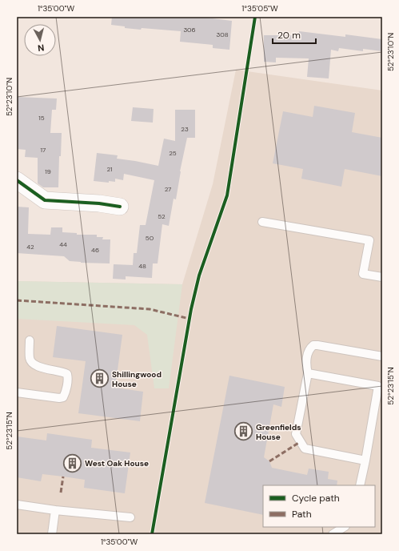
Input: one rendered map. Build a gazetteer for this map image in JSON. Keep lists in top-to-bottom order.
{
  "places": {
    "building": ["Shillingwood House", "Greenfields House", "West Oak House"]
  },
  "house_numbers": [
    "306",
    "308",
    "15",
    "23",
    "17",
    "25",
    "21",
    "19",
    "27",
    "52",
    "50",
    "44",
    "42",
    "46",
    "48"
  ],
  "legend": ["Cycle path", "Path"],
  "scale_bar": "20 m",
  "north": "bottom",
  "coordinates": [
    "1°35'00\"W",
    "1°35'05\"W",
    "52°23'10\"N",
    "52°23'15\"N"
  ]
}
